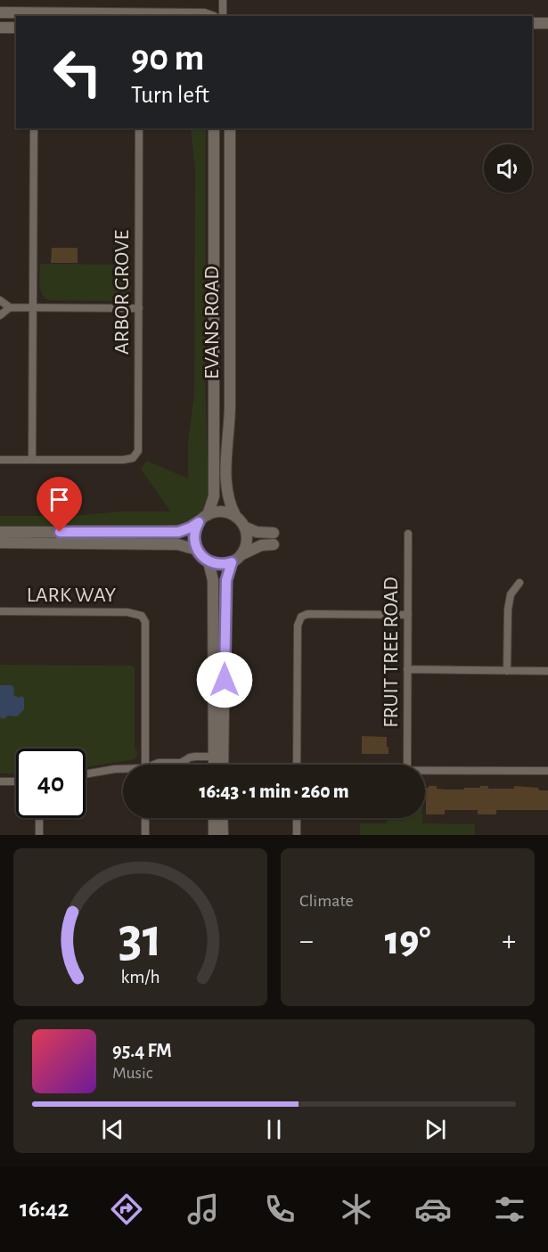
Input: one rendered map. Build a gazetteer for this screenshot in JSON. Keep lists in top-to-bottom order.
{
  "streets": {
    "street": [
      "ARBOR GROVE",
      "EVANS ROAD",
      "LARK WAY",
      "FRUIT TREE ROAD"
    ]
  },
  "page": {
    "turn": ["90 m", "Turn left"],
    "limit": "40",
    "trip": "16:43 · 1 min · 260 m",
    "tile": "Climate",
    "heat": ["−", "19°", "+"],
    "song": ["95.4 FM", "Music"],
    "tabs": "16:42",
    "gauge": ["31", "km/h"]
  }
}
